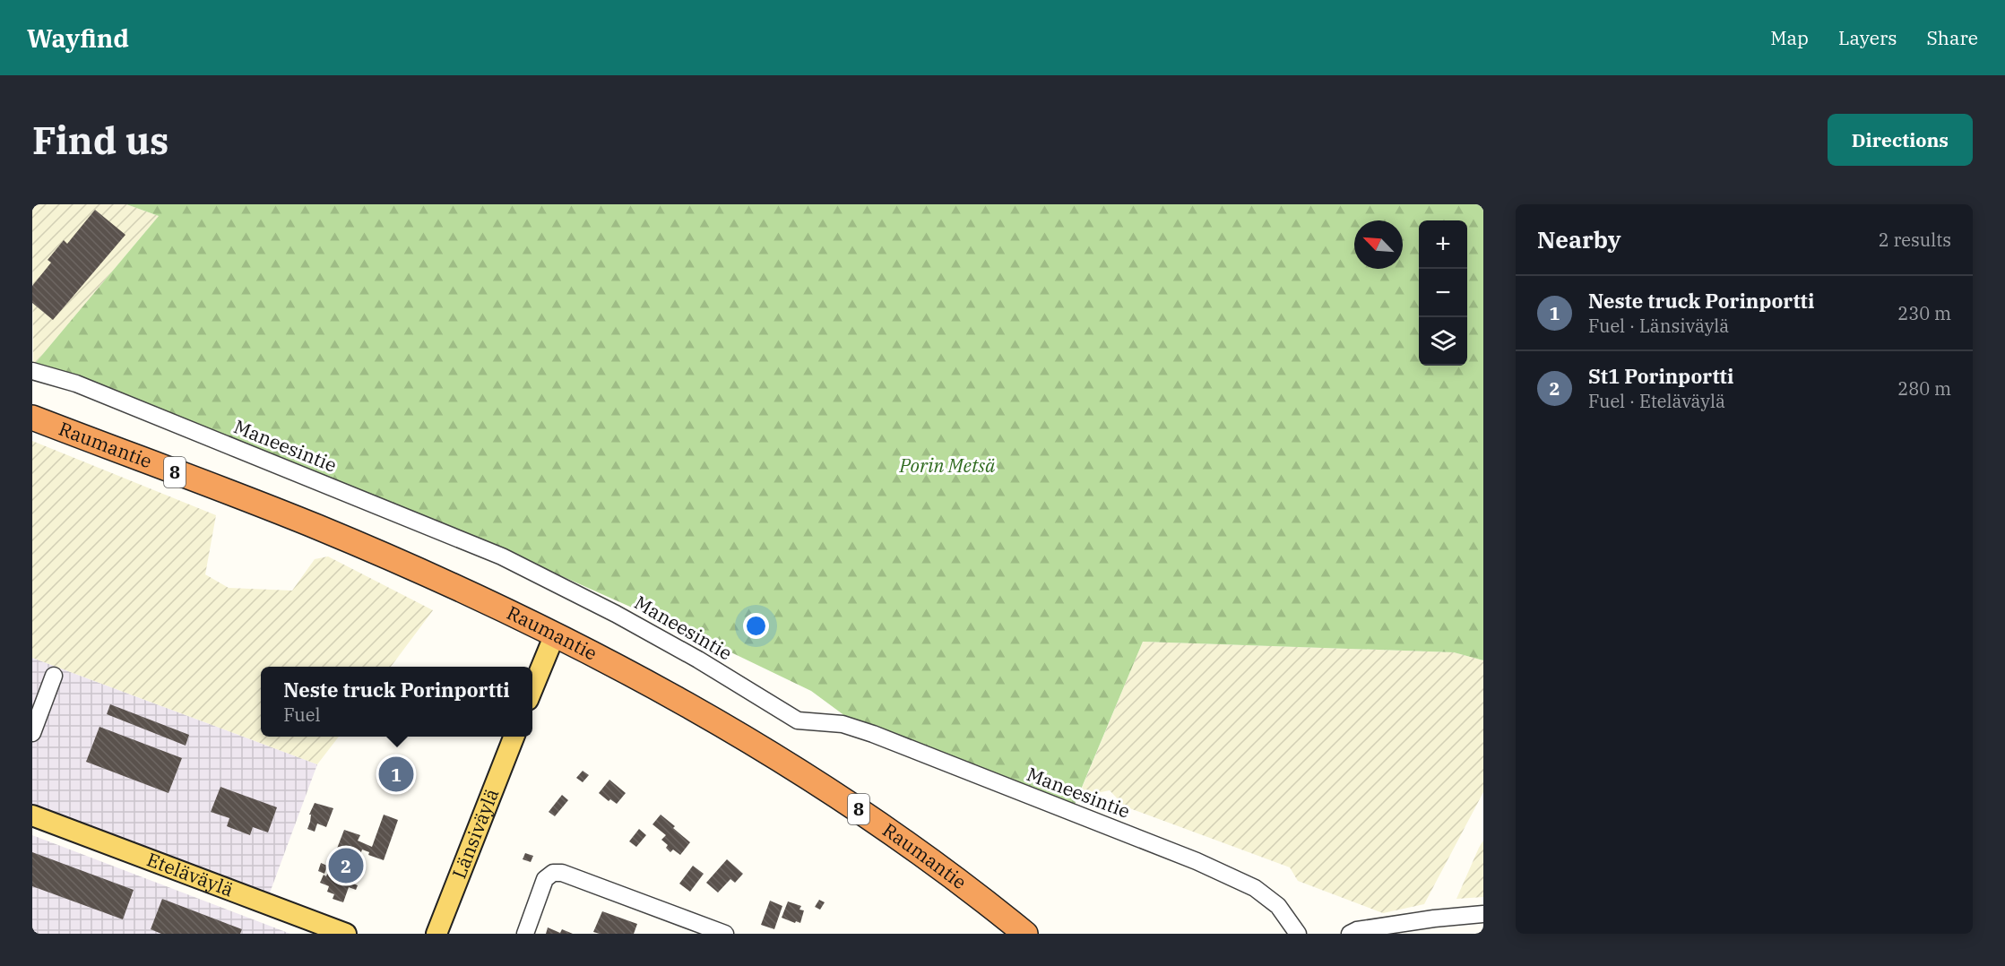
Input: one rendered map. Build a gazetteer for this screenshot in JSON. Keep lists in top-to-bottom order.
{
  "streets": {
    "highway": ["Raumantie", "8"],
    "main road": ["Länsiväylä", "Eteläväylä"],
    "street": ["Maneesintie"]
  },
  "parks": ["Porin Metsä"],
  "north": "top left",
  "page": {
    "header": "Wayfind",
    "nav": ["Map", "Layers", "Share"],
    "buttons": "Directions",
    "title": "Find us",
    "heading": ["Nearby", "2 results"],
    "map_buttons": ["+", "−"],
    "list": [
      {
        "mark": "1",
        "name": "Neste truck Porinportti",
        "note": "Fuel · Länsiväylä",
        "value": "230 m"
      },
      {
        "mark": "2",
        "name": "St1 Porinportti",
        "note": "Fuel · Eteläväylä",
        "value": "280 m"
      }
    ],
    "popup": ["Neste truck Porinportti", "Fuel"],
    "pins": ["1", "2"]
  }
}
